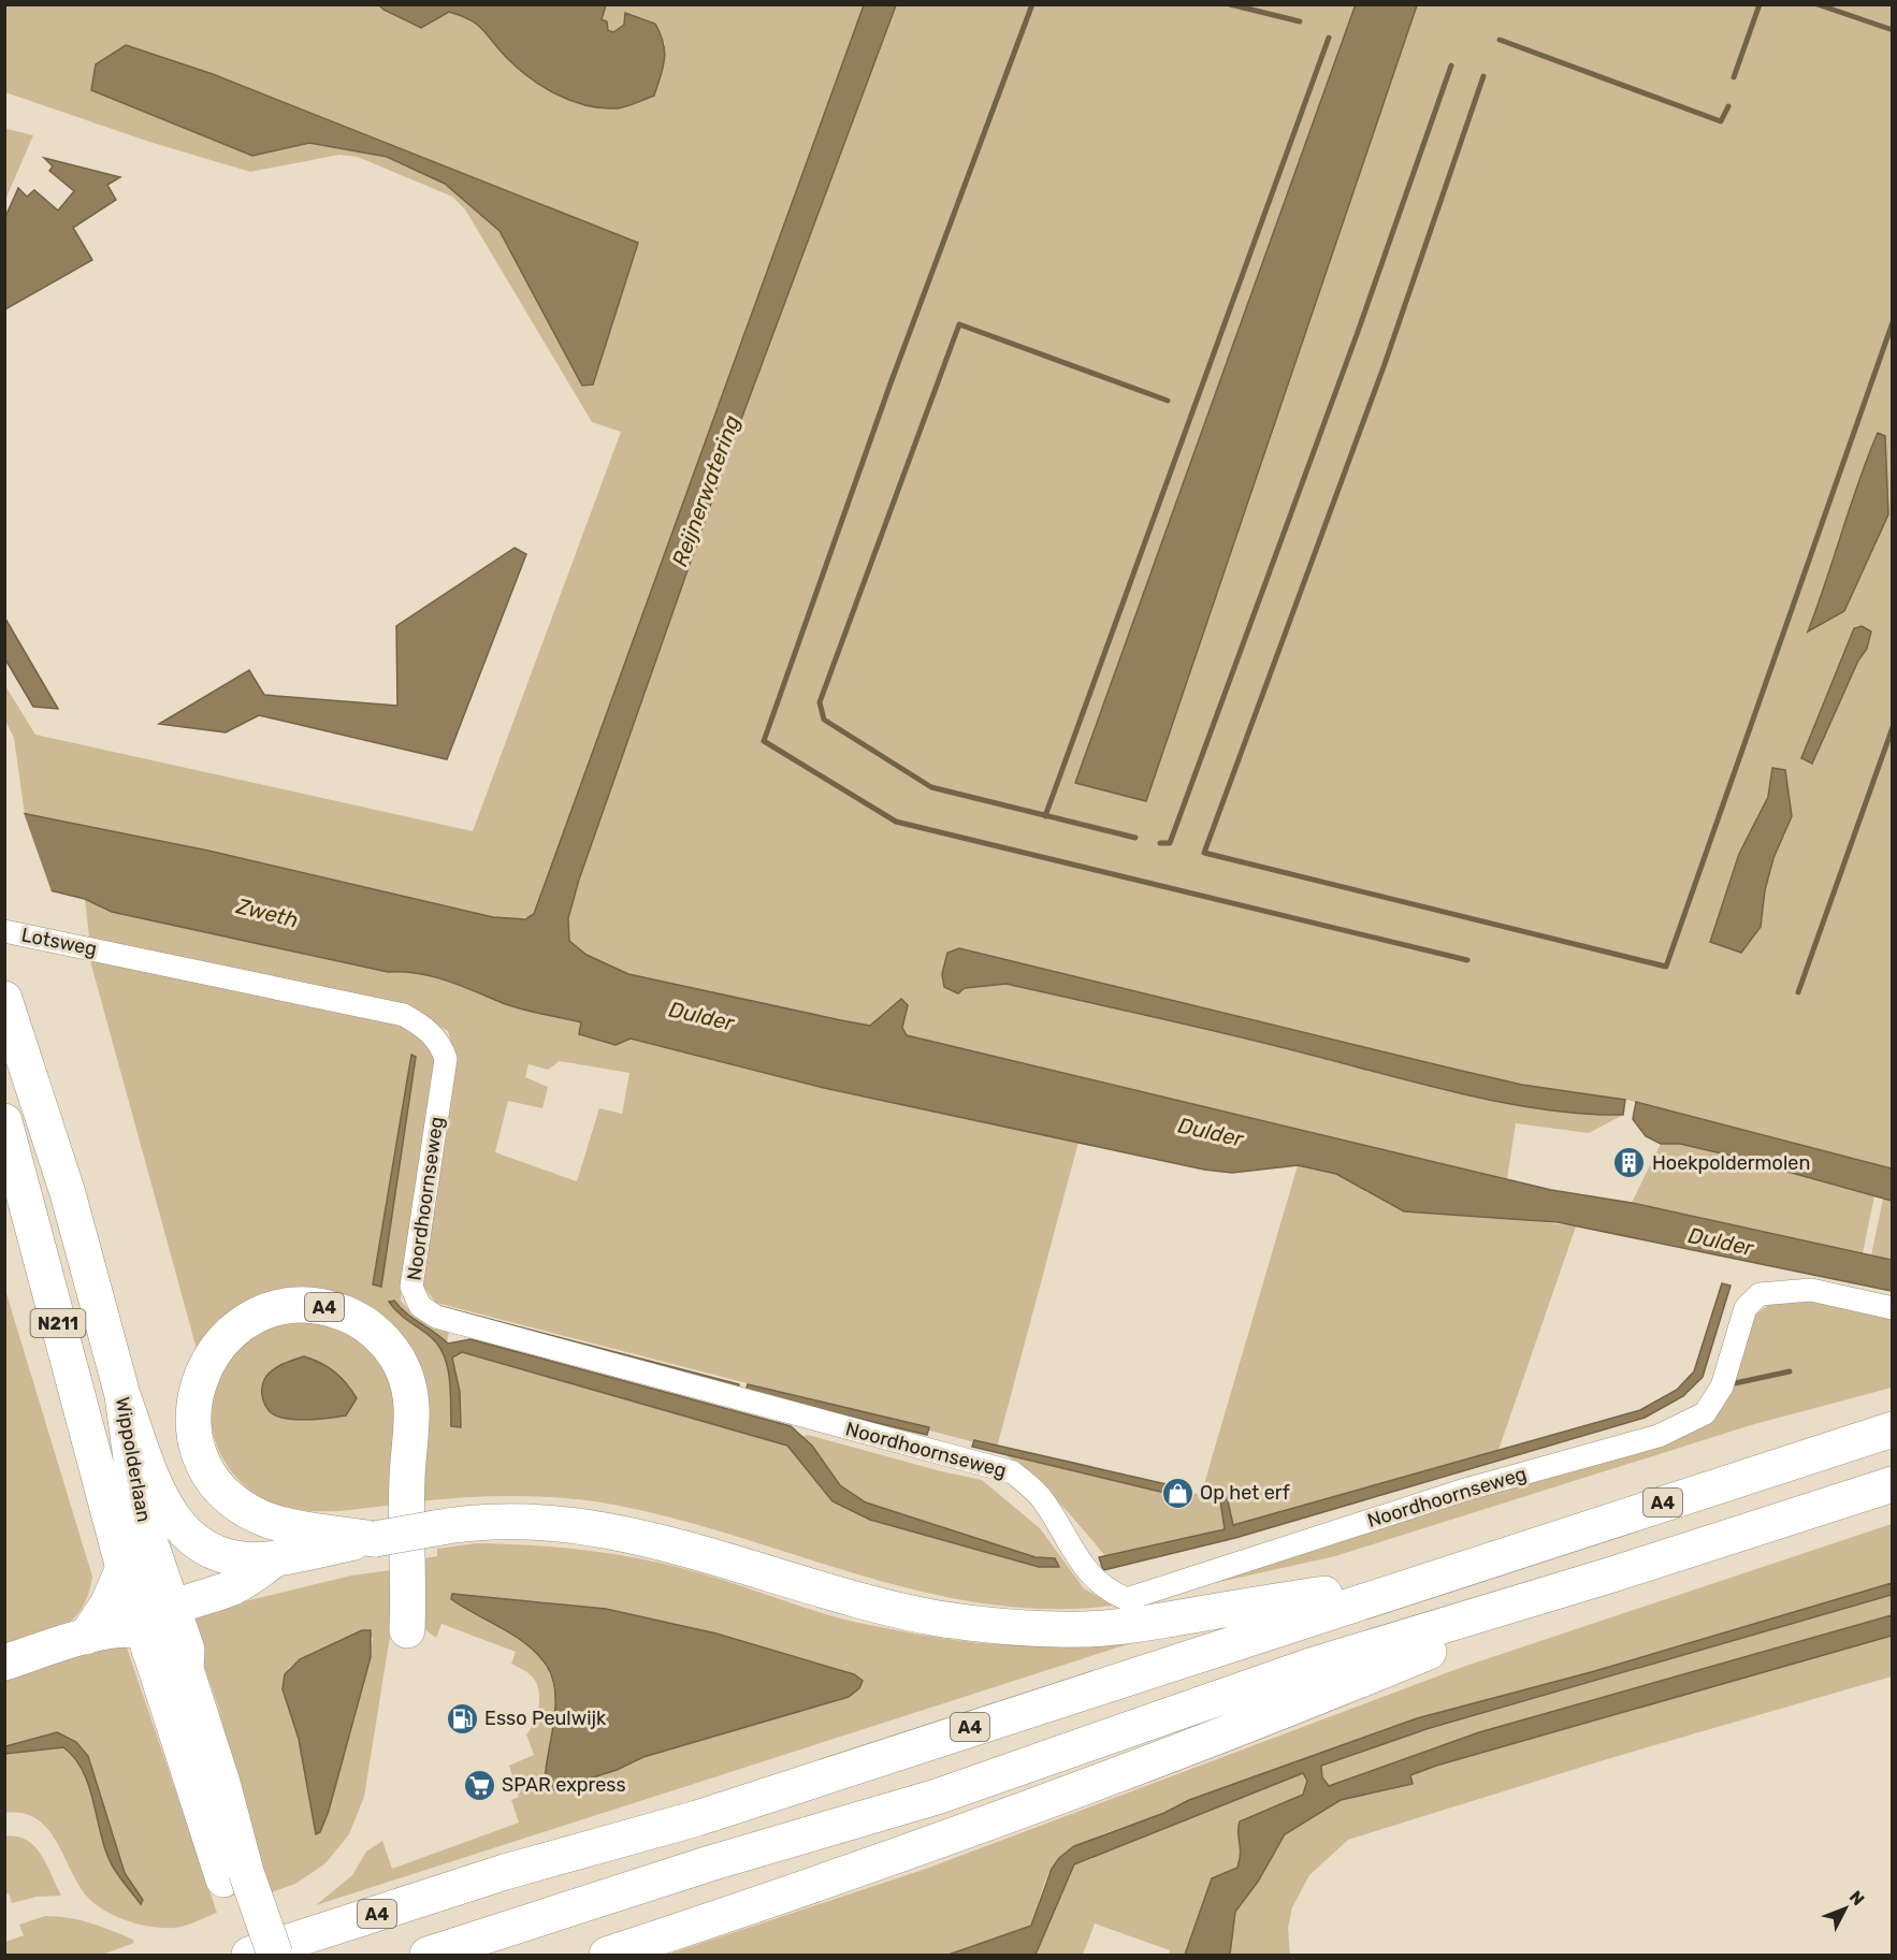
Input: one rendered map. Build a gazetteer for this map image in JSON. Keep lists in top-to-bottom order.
{
  "streets": {
    "main road": ["A4", "N211", "Wippolderlaan"],
    "street": ["Lotsweg", "Noordhoornseweg"]
  },
  "crossings": [
    ["Lotsweg", "Noordhoornseweg"],
    ["A4", "Wippolderlaan"]
  ],
  "water": ["Reijnerwatering", "Zweth", "Dulder"],
  "places": {
    "building": ["Hoekpoldermolen"],
    "shop": ["Op het erf"],
    "fuel station": ["Esso Peulwijk"],
    "supermarket": ["SPAR express"]
  },
  "north": "top right"
}
